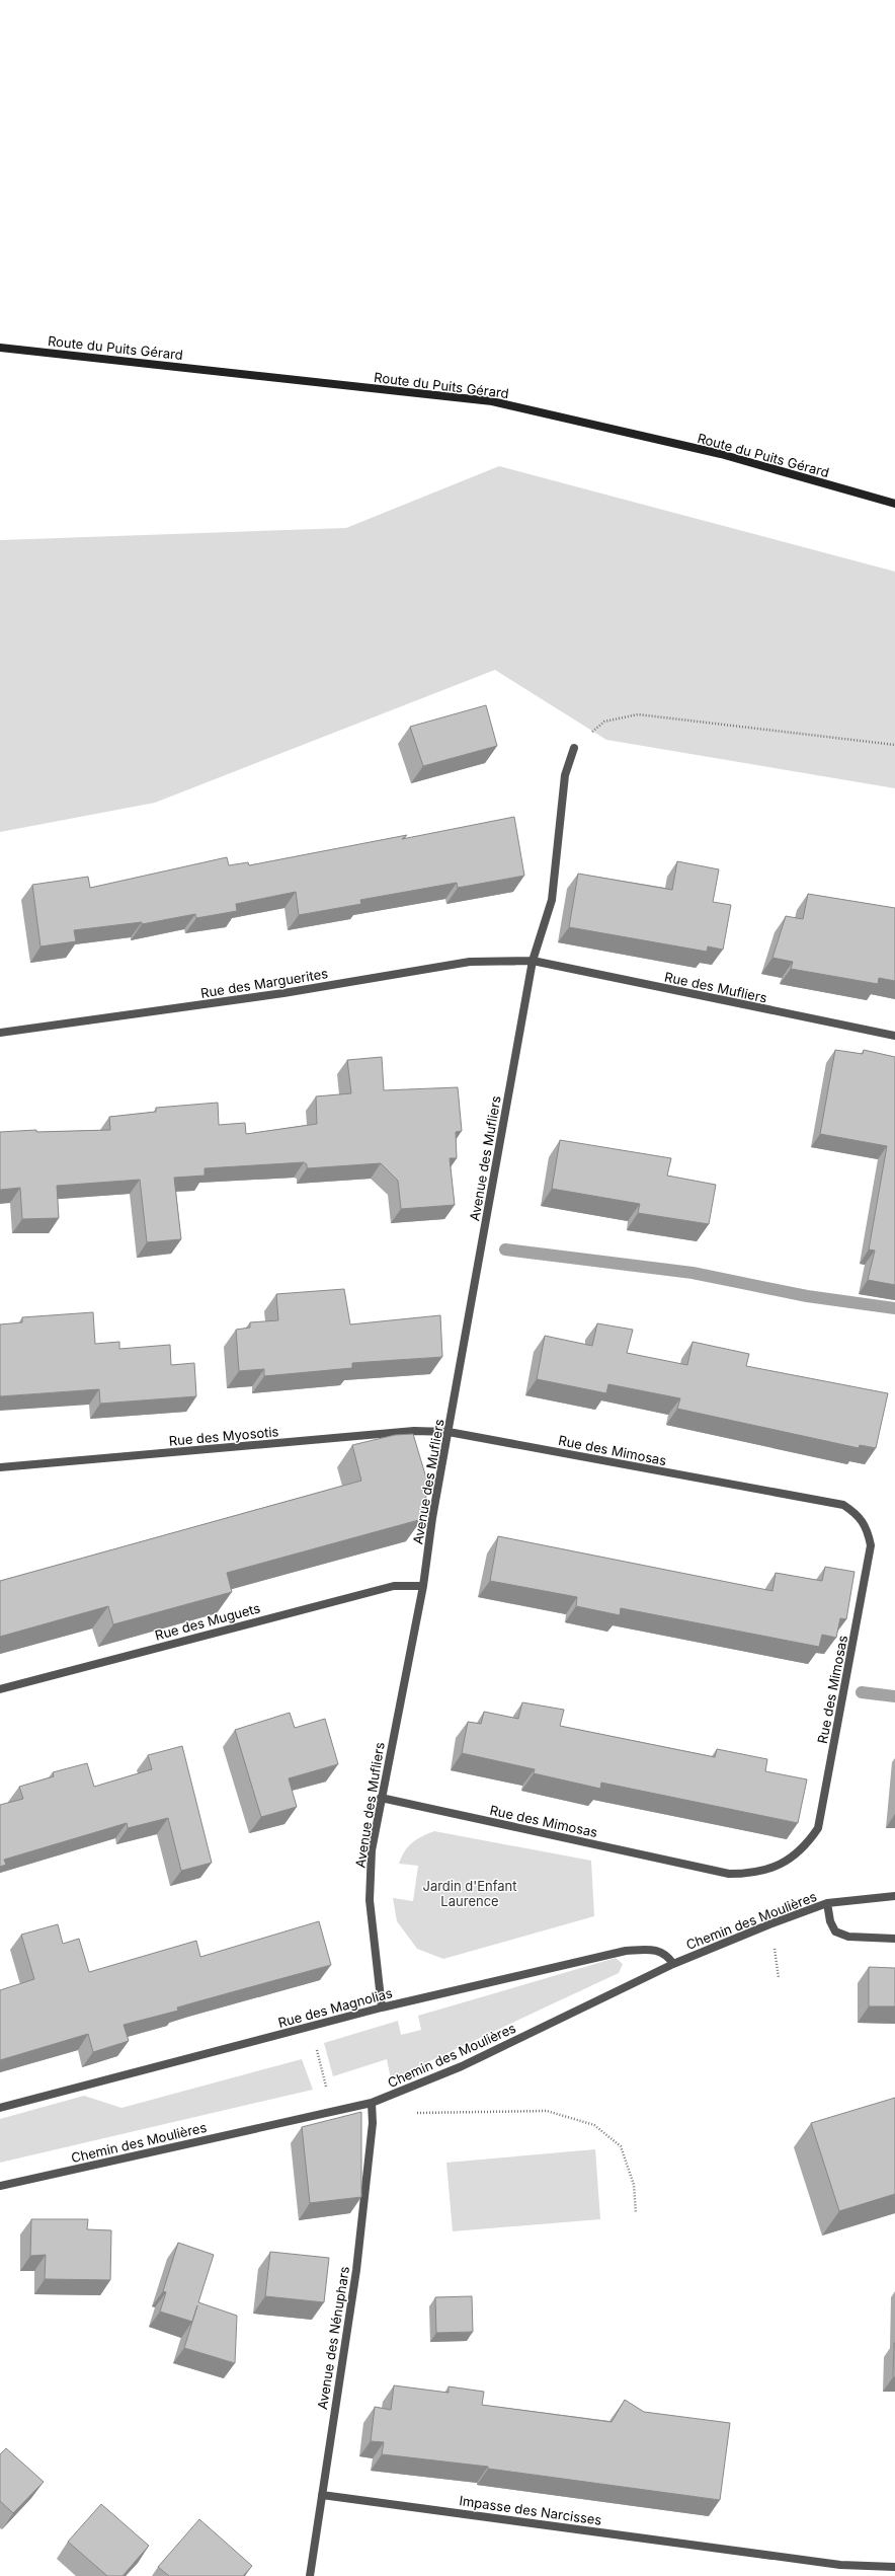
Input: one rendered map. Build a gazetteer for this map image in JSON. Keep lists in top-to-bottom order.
{
  "streets": {
    "main road": ["Route du Puits Gérard"],
    "street": [
      "Rue des Marguerites",
      "Rue des Mufliers",
      "Avenue des Mufliers",
      "Rue des Myosotis",
      "Rue des Mimosas",
      "Rue des Muguets",
      "Chemin des Moulières",
      "Rue des Magnolias",
      "Avenue des Nénuphars",
      "Impasse des Narcisses"
    ]
  },
  "crossings": [
    ["Rue des Marguerites", "Rue des Mufliers"],
    ["Rue des Marguerites", "Avenue des Mufliers"],
    ["Rue des Mufliers", "Avenue des Mufliers"],
    ["Avenue des Mufliers", "Rue des Myosotis"],
    ["Avenue des Mufliers", "Rue des Mimosas"],
    ["Avenue des Mufliers", "Rue des Muguets"],
    ["Avenue des Mufliers", "Rue des Magnolias"],
    ["Rue des Myosotis", "Rue des Mimosas"],
    ["Chemin des Moulières", "Rue des Magnolias"],
    ["Chemin des Moulières", "Avenue des Nénuphars"],
    ["Avenue des Nénuphars", "Impasse des Narcisses"]
  ],
  "parks": ["Jardin d'Enfant Laurence"]
}
